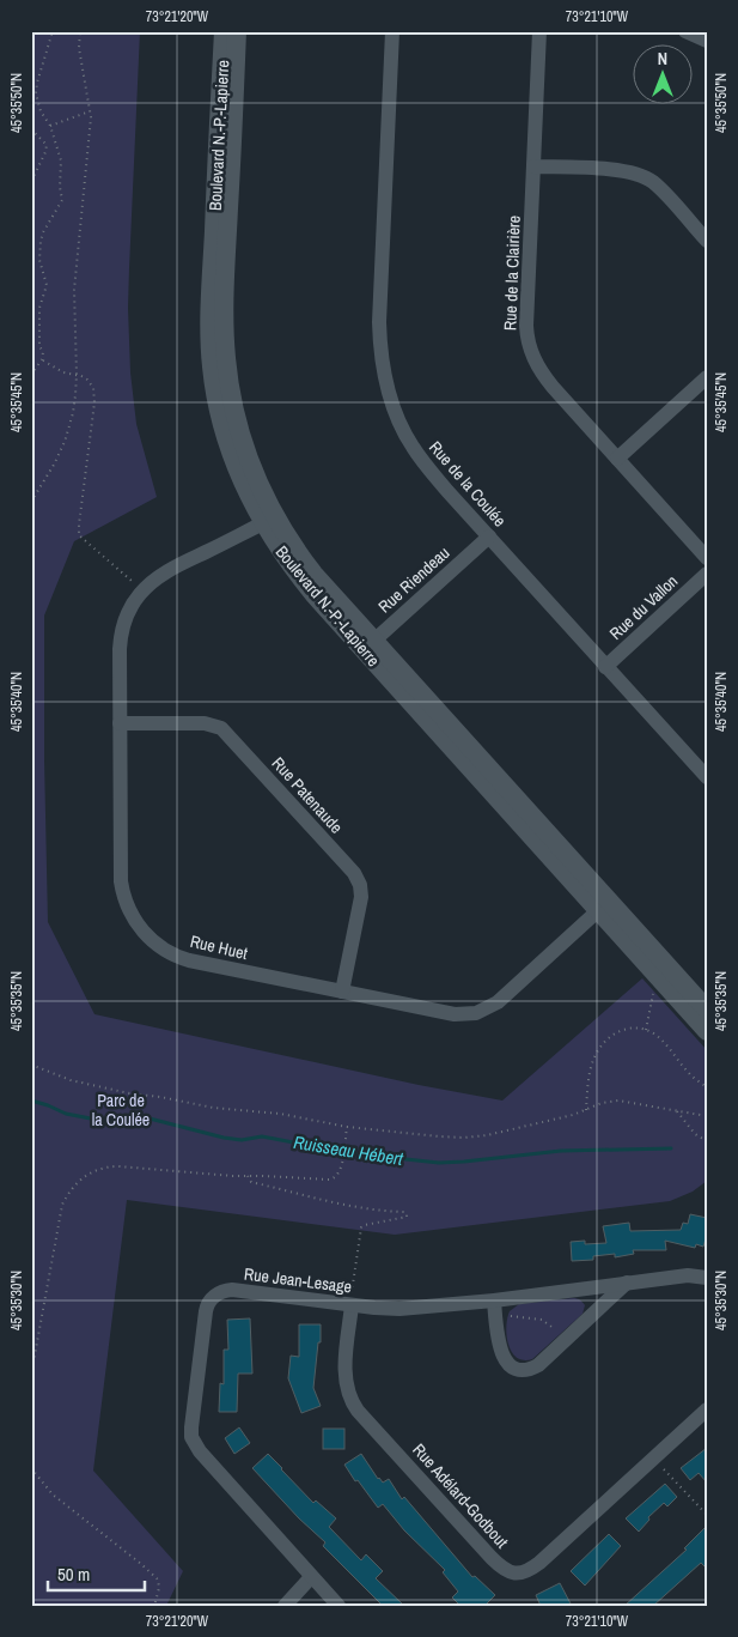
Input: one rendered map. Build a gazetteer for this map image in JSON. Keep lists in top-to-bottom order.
{
  "streets": {
    "street": [
      "Boulevard N.-P.-Lapierre",
      "Rue de la Clairière",
      "Rue de la Coulée",
      "Rue Riendeau",
      "Rue du Vallon",
      "Rue Patenaude",
      "Rue Huet",
      "Rue Jean-Lesage",
      "Rue Adélard-Godbout"
    ]
  },
  "crossings": [
    ["Boulevard N.-P.-Lapierre", "Rue Riendeau"],
    ["Boulevard N.-P.-Lapierre", "Rue Huet"],
    ["Rue de la Coulée", "Rue Riendeau"],
    ["Rue de la Coulée", "Rue du Vallon"],
    ["Rue Patenaude", "Rue Huet"],
    ["Rue Jean-Lesage", "Rue Adélard-Godbout"]
  ],
  "water": ["Ruisseau Hébert"],
  "parks": ["Parc de la Coulée"],
  "scale_bar": "50 m",
  "north": "top",
  "coordinates": [
    "73°21'20\"W",
    "73°21'10\"W",
    "45°35'50\"N",
    "45°35'45\"N",
    "45°35'40\"N",
    "45°35'35\"N",
    "45°35'30\"N"
  ]
}
